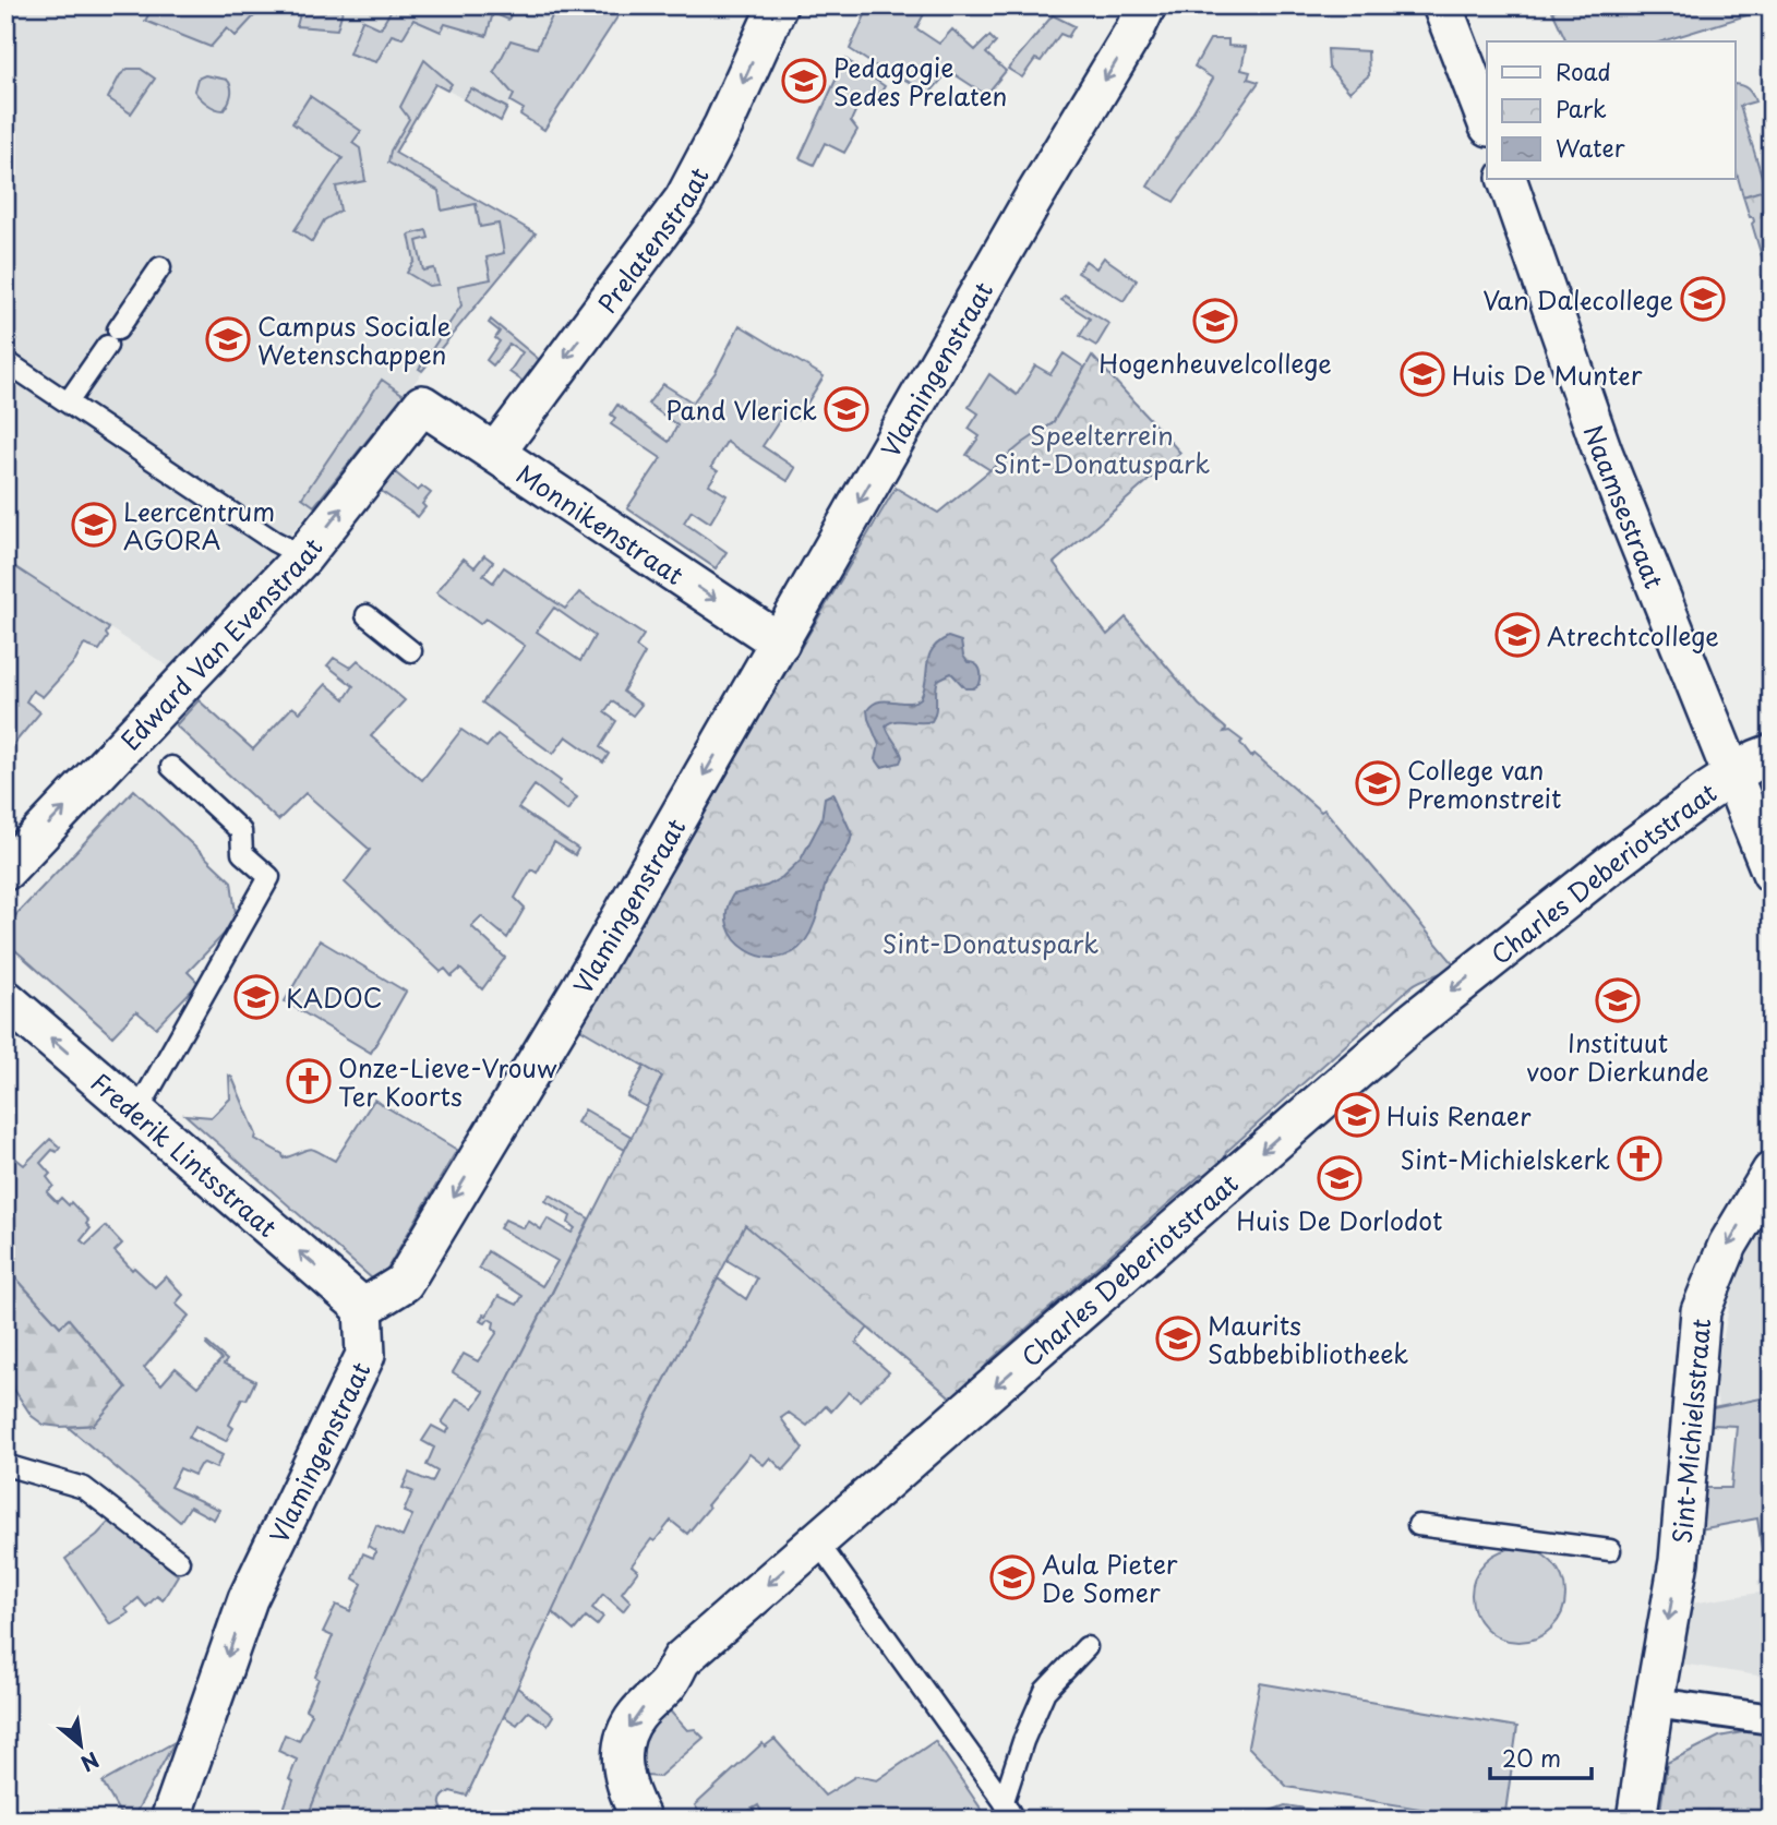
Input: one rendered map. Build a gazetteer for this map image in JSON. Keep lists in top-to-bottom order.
{
  "streets": {
    "street": [
      "Prelatenstraat",
      "Vlamingenstraat",
      "Naamsestraat",
      "Monnikenstraat",
      "Edward Van Evenstraat",
      "Charles Deberiotstraat",
      "Frederik Lintsstraat",
      "Sint-Michielsstraat"
    ]
  },
  "crossings": [
    ["Prelatenstraat", "Monnikenstraat"],
    ["Vlamingenstraat", "Monnikenstraat"],
    ["Vlamingenstraat", "Frederik Lintsstraat"],
    ["Naamsestraat", "Charles Deberiotstraat"],
    ["Monnikenstraat", "Edward Van Evenstraat"]
  ],
  "one_way": [
    "Prelatenstraat",
    "Vlamingenstraat",
    "Monnikenstraat",
    "Edward Van Evenstraat",
    "Charles Deberiotstraat",
    "Frederik Lintsstraat",
    "Sint-Michielsstraat"
  ],
  "parks": ["Speelterrein Sint-Donatuspark", "Sint-Donatuspark"],
  "places": {
    "school or university": [
      "Pedagogie Sedes Prelaten",
      "Van Dalecollege",
      "Hogenheuvelcollege",
      "Campus Sociale Wetenschappen",
      "Huis De Munter",
      "Pand Vlerick",
      "Leercentrum AGORA",
      "Atrechtcollege",
      "College van Premonstreit",
      "KADOC",
      "Instituut voor Dierkunde",
      "Huis Renaer",
      "Huis De Dorlodot",
      "Maurits Sabbebibliotheek",
      "Aula Pieter De Somer"
    ],
    "church": ["Onze-Lieve-Vrouw Ter Koorts", "Sint-Michielskerk"]
  },
  "legend": ["Road", "Park", "Water"],
  "scale_bar": "20 m",
  "north": "bottom right"
}
